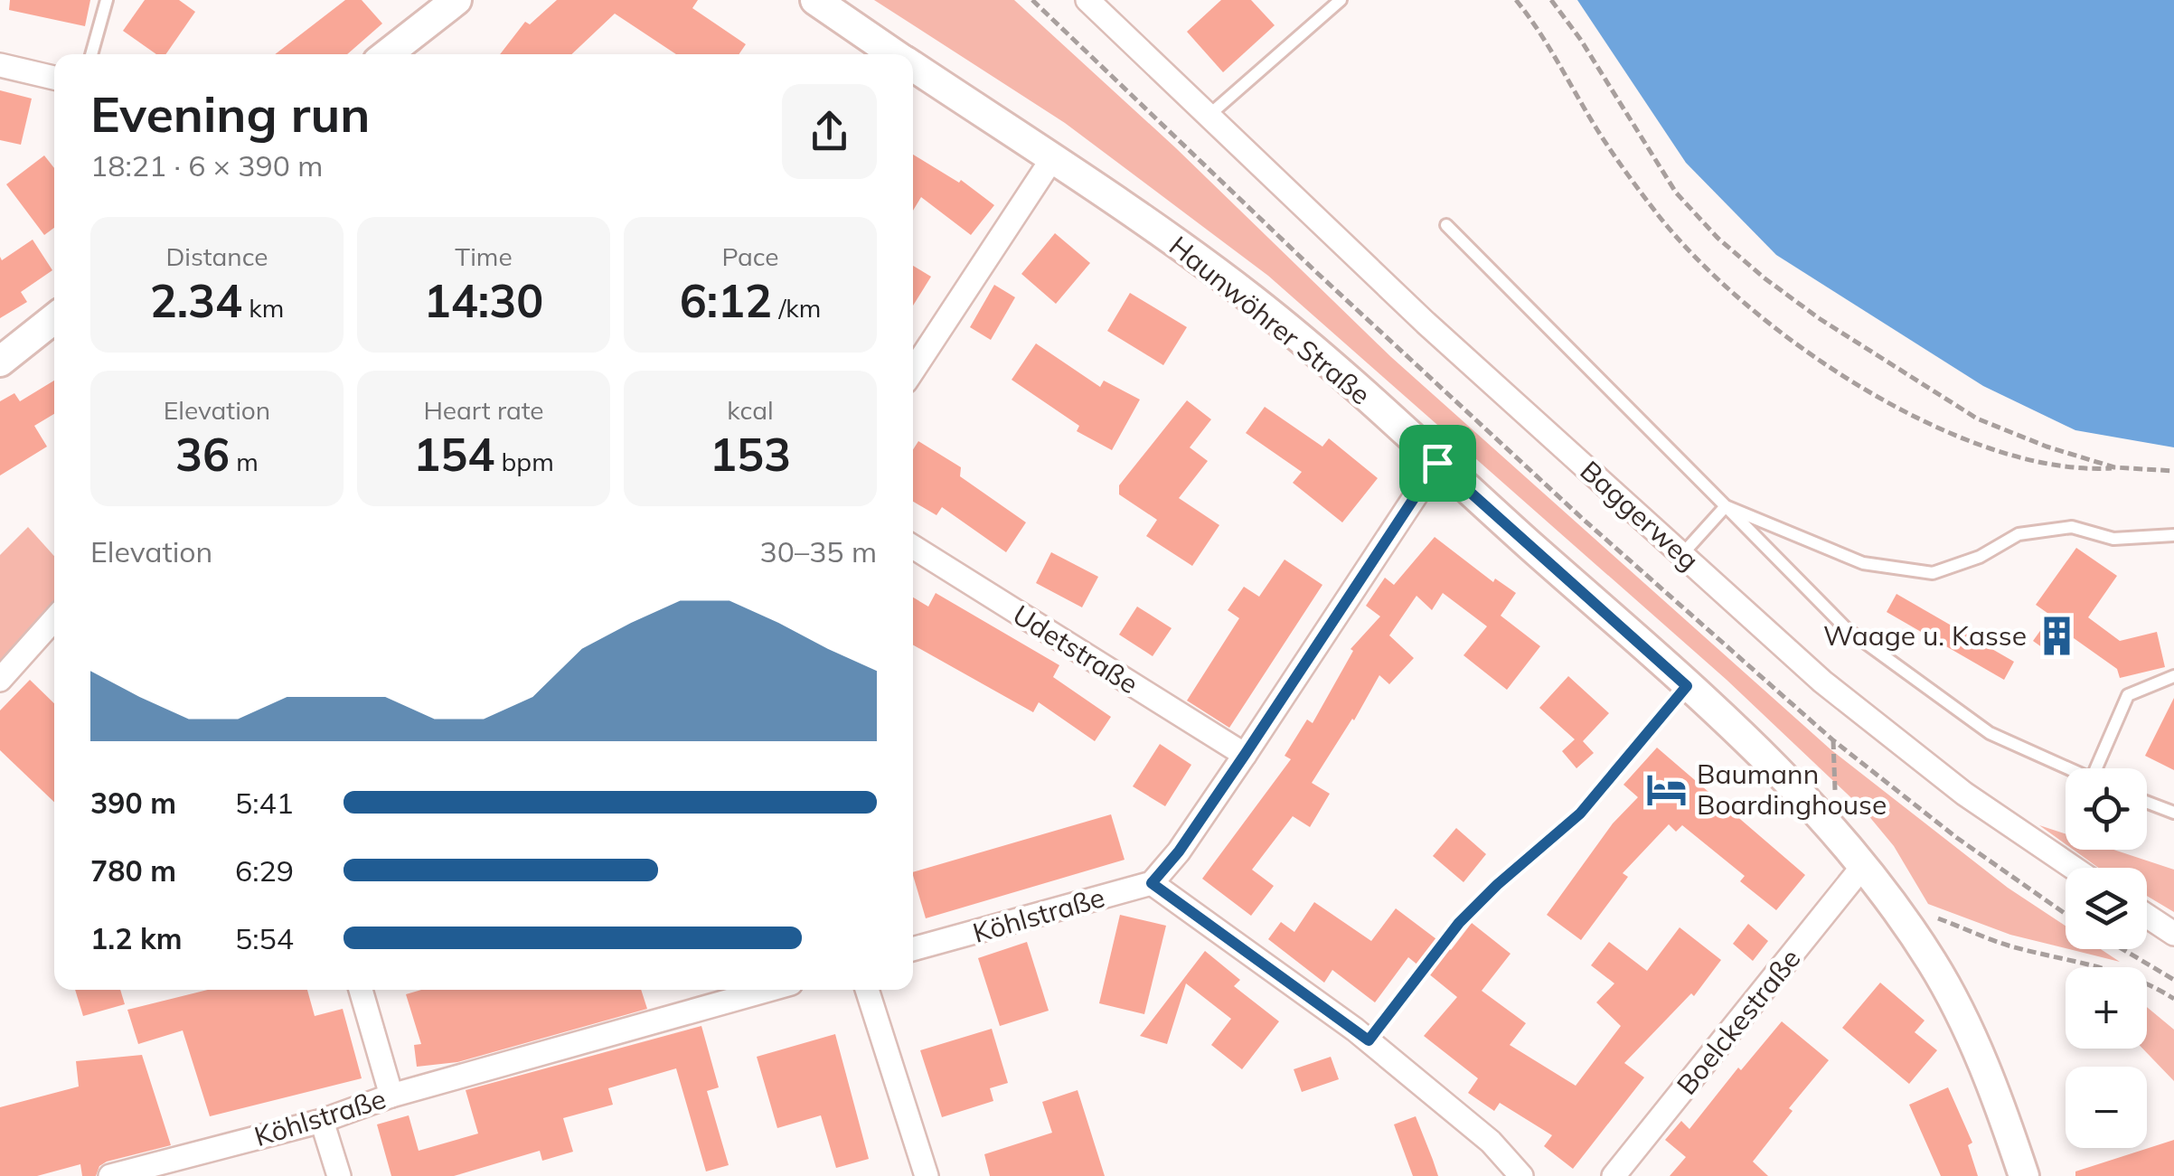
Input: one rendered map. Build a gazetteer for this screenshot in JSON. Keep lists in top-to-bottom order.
{
  "streets": {
    "street": [
      "Haunwöhrer Straße",
      "Baggerweg",
      "Udetstraße",
      "Köhlstraße",
      "Boelckestraße"
    ]
  },
  "crossings": [
    ["Haunwöhrer Straße", "Boelckestraße"]
  ],
  "places": {
    "building": ["Waage u. Kasse"],
    "hotel": ["Baumann Boardinghouse"]
  },
  "page": {
    "heading": ["Evening run", "18:21 · 6 × 390 m"],
    "stats": [
      ["Distance", "2.34 km"],
      ["Time", "14:30"],
      ["Pace", "6:12 /km"],
      ["Elevation", "36 m"],
      ["Heart rate", "154 bpm"],
      ["kcal", "153"]
    ],
    "chart": ["Elevation", "30–35 m"],
    "map_buttons": ["+", "−"],
    "list": [
      {
        "name": "390 m",
        "note": "5:41"
      },
      {
        "name": "780 m",
        "note": "6:29"
      },
      {
        "name": "1.2 km",
        "note": "5:54"
      }
    ]
  }
}
